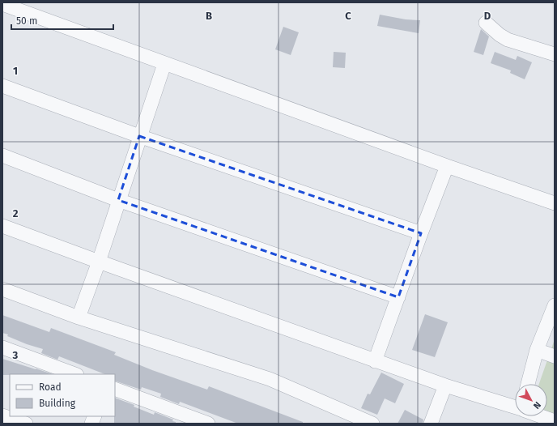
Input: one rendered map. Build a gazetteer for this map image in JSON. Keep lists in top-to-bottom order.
{
  "legend": ["Road", "Building"],
  "scale_bar": "50 m",
  "north": "bottom right",
  "grid": {
    "columns": ["B", "C", "D"],
    "rows": ["1", "2", "3"]
  }
}
